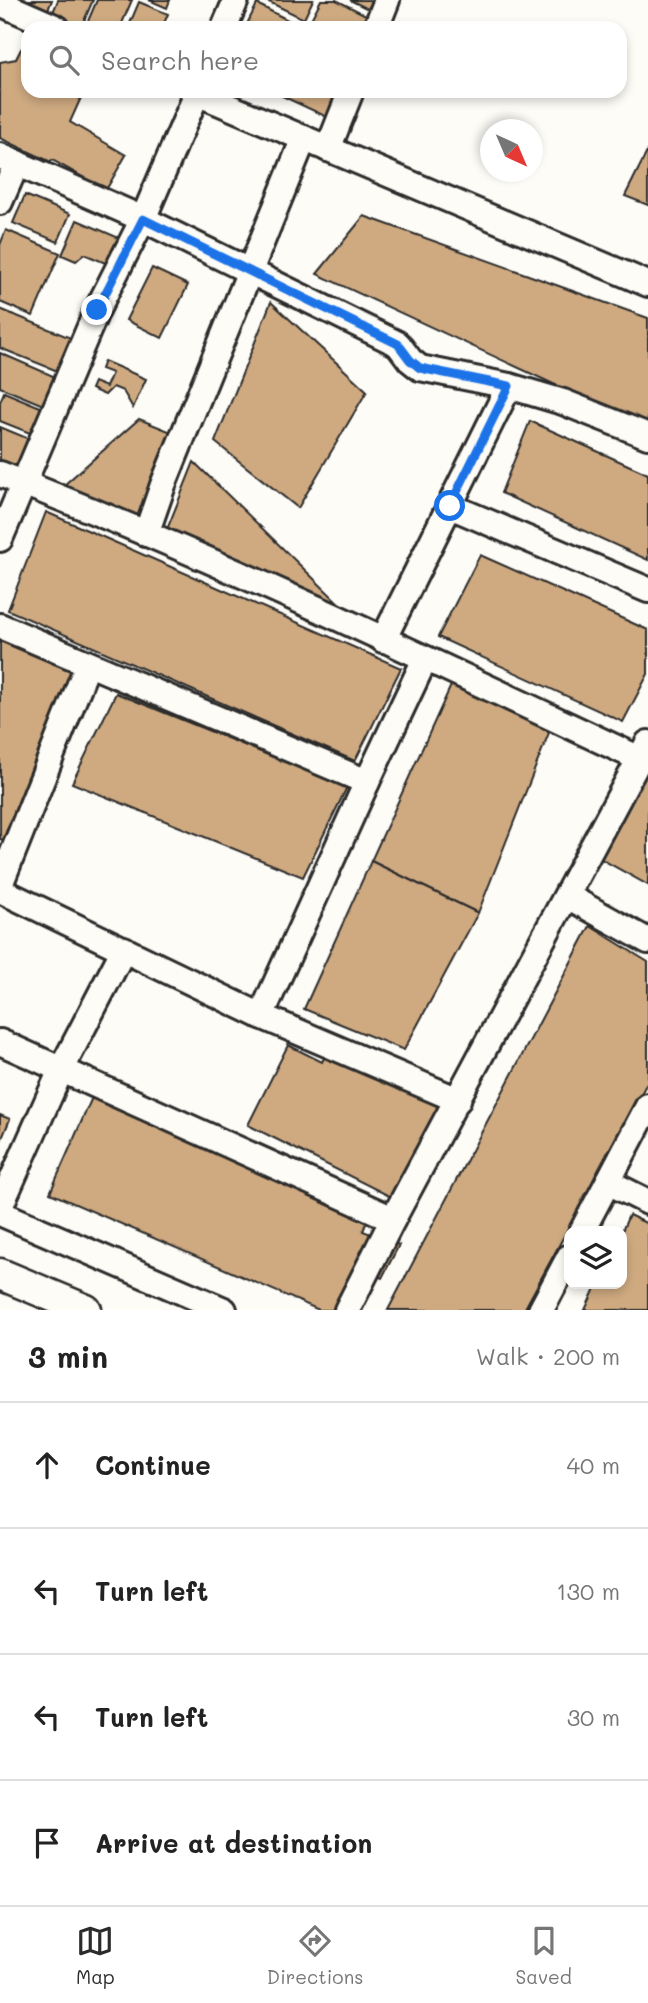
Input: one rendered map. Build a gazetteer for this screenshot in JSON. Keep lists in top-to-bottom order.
{
  "north": "bottom right",
  "page": {
    "search": "Search here",
    "heading": ["3 min", "Walk · 200 m"],
    "list": [
      ["Continue", "40 m"],
      ["Turn left", "130 m"],
      ["Turn left", "30 m"],
      "Arrive at destination"
    ],
    "nav": ["Map", "Directions", "Saved"]
  }
}
